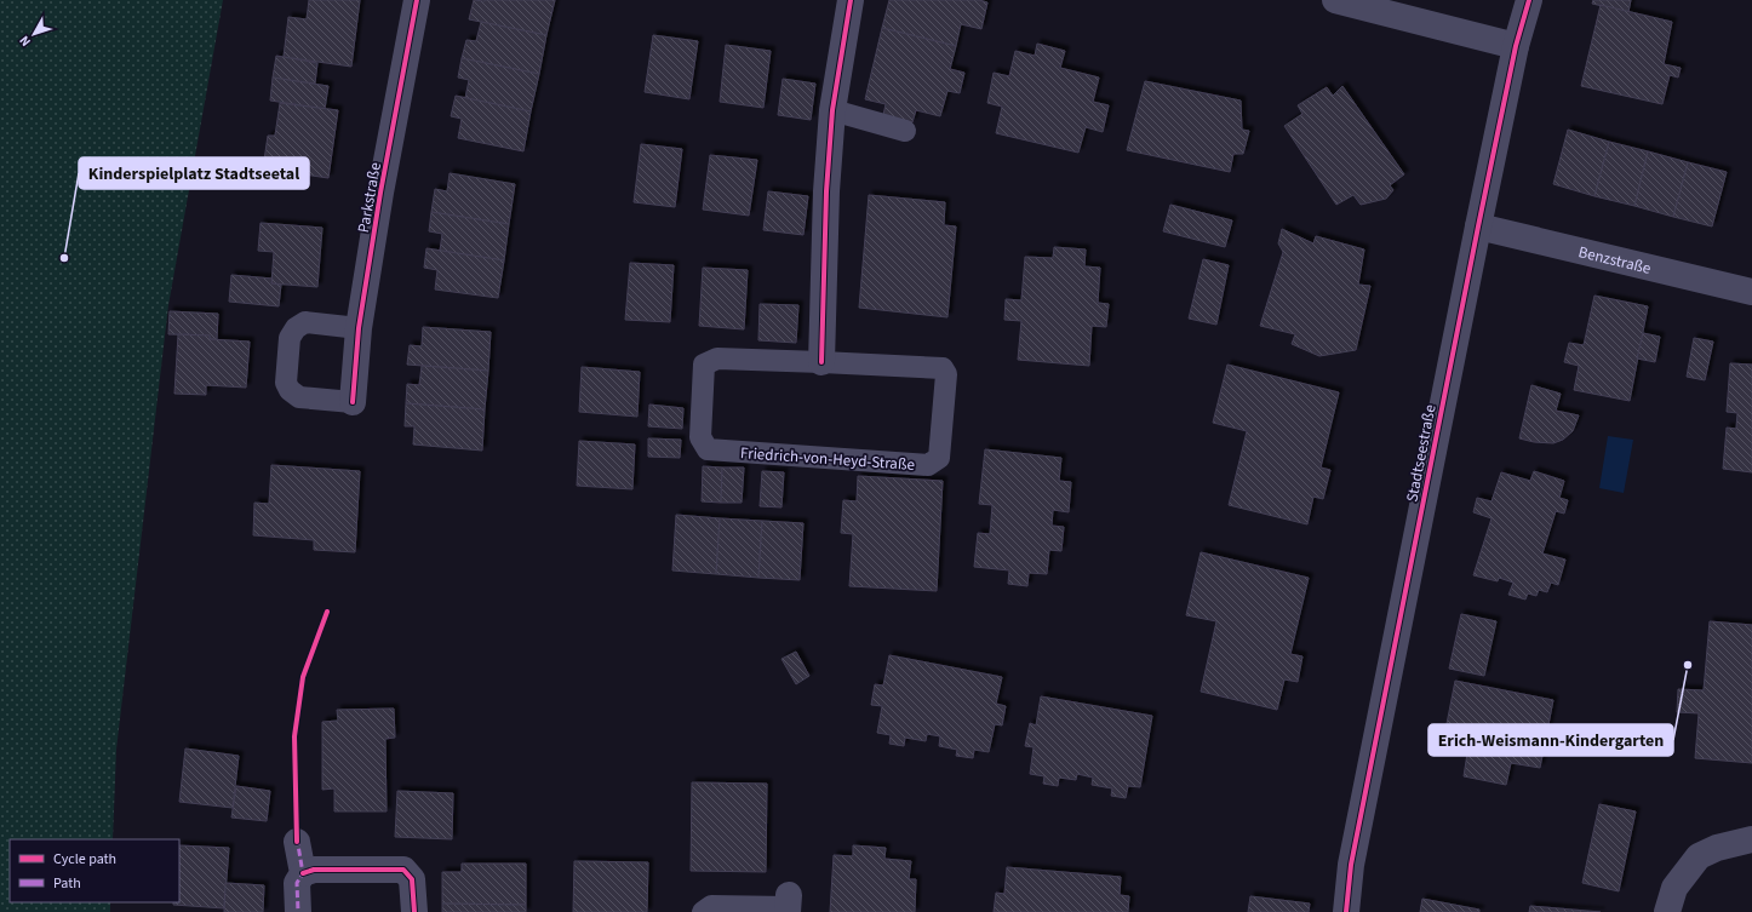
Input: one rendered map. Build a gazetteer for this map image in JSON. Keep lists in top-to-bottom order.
{
  "streets": {
    "street": ["Parkstraße", "Benzstraße", "Stadtseestraße"],
    "lane": ["Friedrich-von-Heyd-Straße"]
  },
  "crossings": [
    ["Benzstraße", "Stadtseestraße"]
  ],
  "places": ["Kinderspielplatz Stadtseetal", "Erich-Weismann-Kindergarten"],
  "legend": ["Cycle path", "Path"],
  "north": "bottom left"
}
